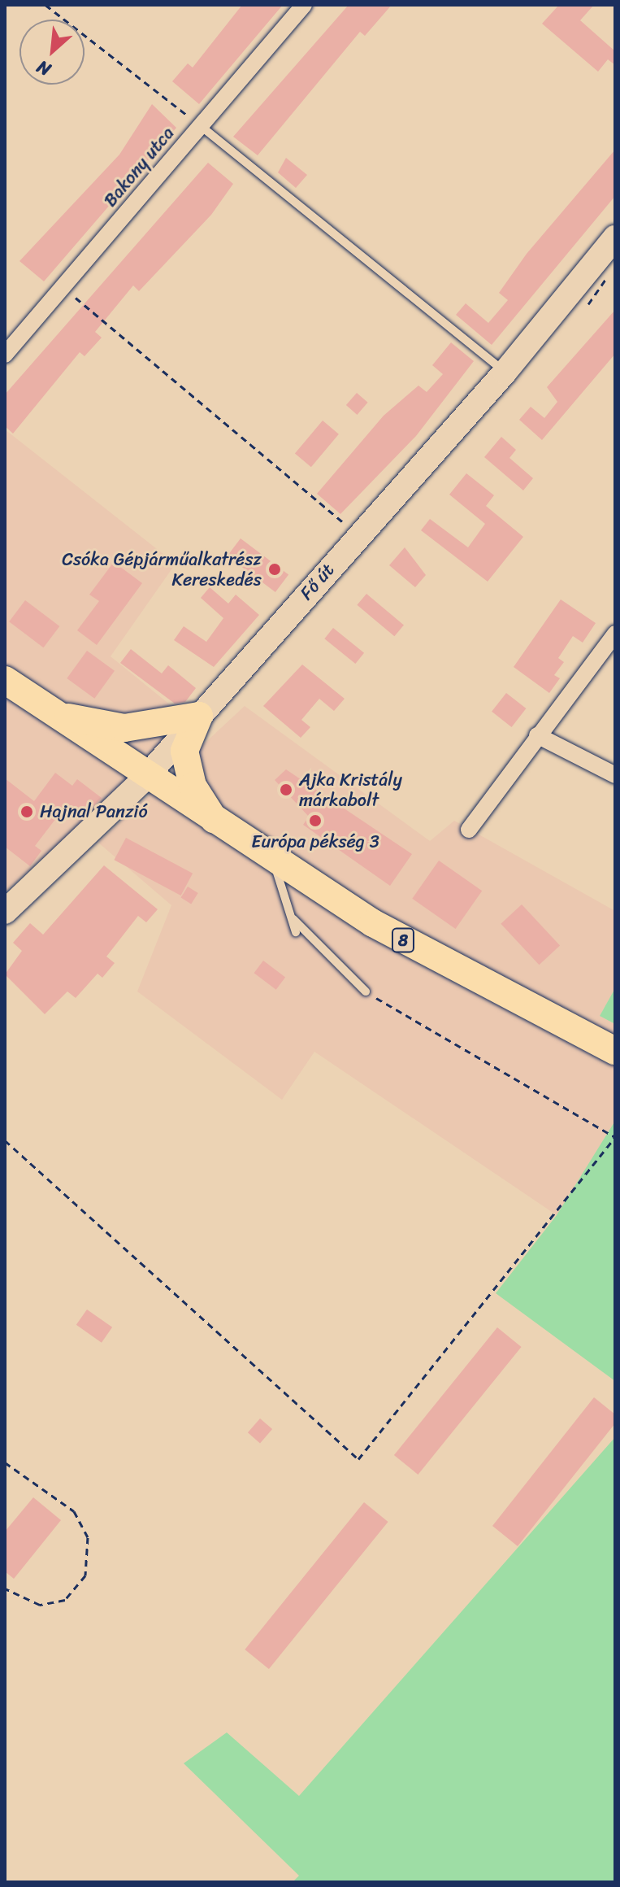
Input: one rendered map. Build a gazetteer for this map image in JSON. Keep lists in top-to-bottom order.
{
  "streets": {
    "main road": ["Fő út", "8"],
    "street": ["Bakony utca"]
  },
  "crossings": [
    ["Fő út", "8"]
  ],
  "places": [
    "Csóka Gépjárműalkatrész Kereskedés",
    "Ajka Kristály márkabolt",
    "Hajnal Panzió",
    "Európa pékség 3"
  ],
  "north": "bottom left"
}
